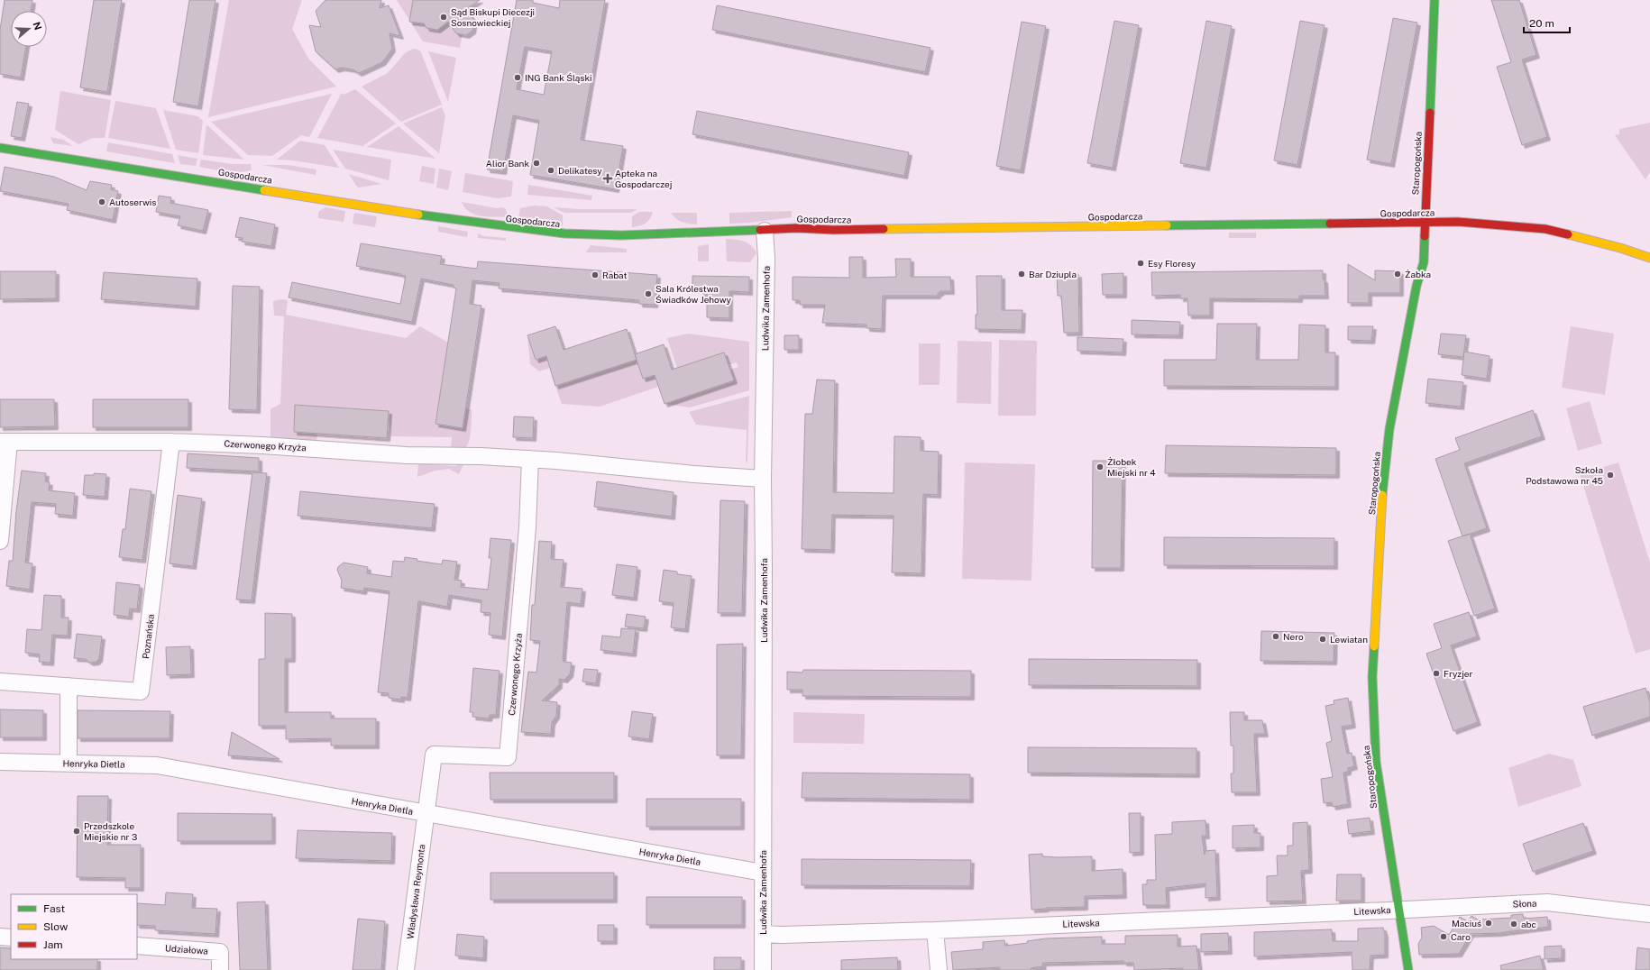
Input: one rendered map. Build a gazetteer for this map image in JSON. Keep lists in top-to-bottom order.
{
  "streets": {
    "street": [
      "Staropogońska",
      "Gospodarcza",
      "Ludwika Zamenhofa",
      "Czerwonego Krzyża",
      "Poznańska",
      "Henryka Dietla",
      "Władysława Reymonta",
      "Słona",
      "Litewska",
      "Udziałowa"
    ]
  },
  "crossings": [
    ["Staropogońska", "Gospodarcza"],
    ["Staropogońska", "Słona"],
    ["Staropogońska", "Litewska"],
    ["Gospodarcza", "Ludwika Zamenhofa"],
    ["Ludwika Zamenhofa", "Czerwonego Krzyża"],
    ["Ludwika Zamenhofa", "Henryka Dietla"],
    ["Ludwika Zamenhofa", "Litewska"],
    ["Czerwonego Krzyża", "Poznańska"],
    ["Czerwonego Krzyża", "Henryka Dietla"],
    ["Czerwonego Krzyża", "Władysława Reymonta"],
    ["Henryka Dietla", "Władysława Reymonta"],
    ["Słona", "Litewska"]
  ],
  "places": {
    "other": [
      "Sąd Biskupi Diecezji Sosnowieckiej",
      "ING Bank Śląski",
      "Alior Bank",
      "Delikatesy",
      "Autoserwis",
      "Esy Floresy",
      "Bar Dziupla",
      "Żabka",
      "Rabat",
      "Sala Królestwa Świadków Jehowy",
      "Żłobek Miejski nr 4",
      "Szkoła Podstawowa nr 45",
      "Nero",
      "Lewiatan",
      "Fryzjer",
      "Przedszkole Miejskie nr 3",
      "Maciuś",
      "abc",
      "Caro"
    ],
    "health": ["Apteka na Gospodarczej"]
  },
  "legend": ["Fast", "Slow", "Jam"],
  "scale_bar": "20 m",
  "north": "right"
}
